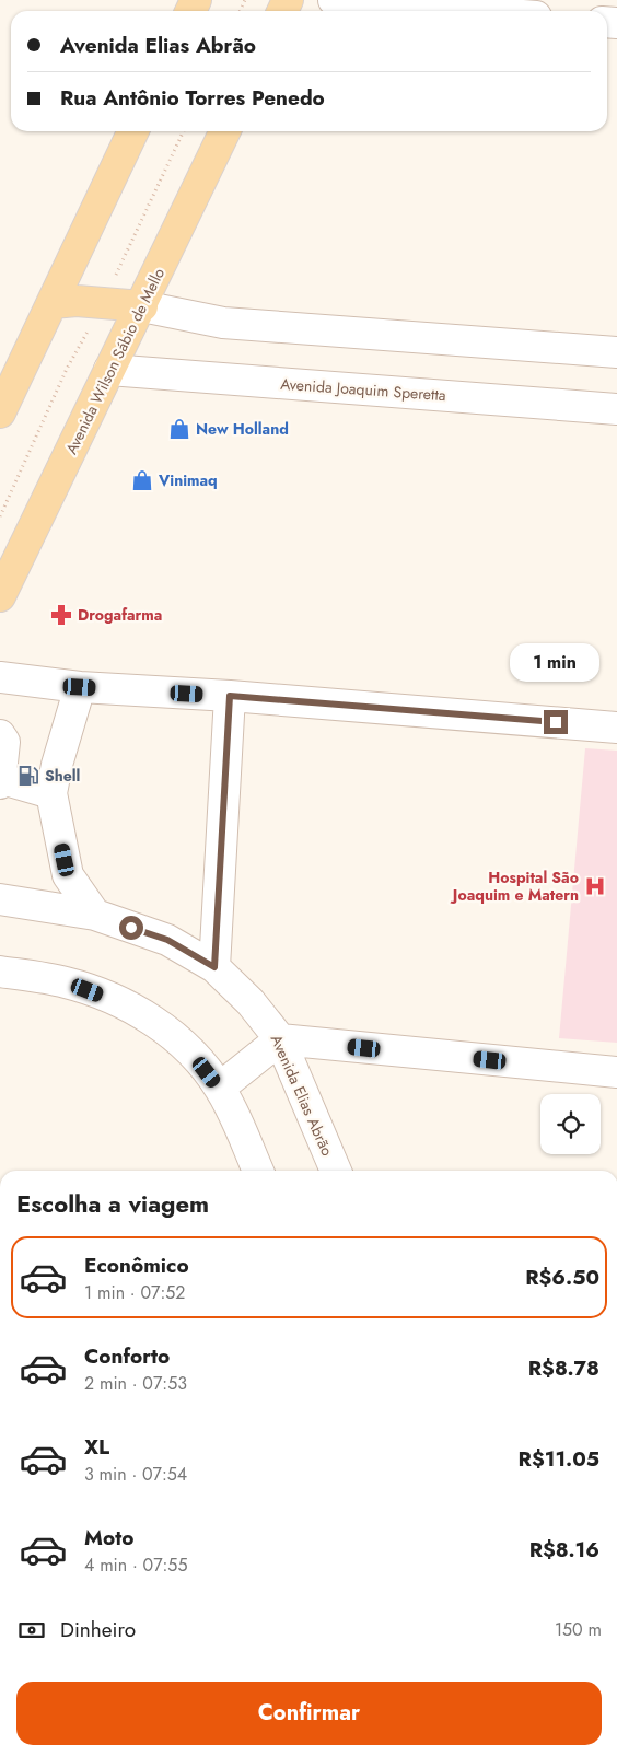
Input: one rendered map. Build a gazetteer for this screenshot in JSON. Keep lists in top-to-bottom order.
{
  "streets": {
    "main road": ["Avenida Wilson Sábio de Mello"],
    "street": ["Avenida Joaquim Speretta", "Avenida Elias Abrão"]
  },
  "crossings": [
    ["Avenida Wilson Sábio de Mello", "Avenida Joaquim Speretta"]
  ],
  "places": {
    "shop": ["New Holland", "Vinimaq"],
    "pharmacy": ["Drogafarma"],
    "fuel station": ["Shell"],
    "hospital": ["Hospital São Joaquim e Matern"]
  },
  "page": {
    "banner": ["Avenida Elias Abrão", "Rua Antônio Torres Penedo"],
    "bubble": "1 min",
    "heading": "Escolha a viagem",
    "list": [
      {
        "name": "Econômico",
        "note": "1 min · 07:52",
        "value": "R$6.50"
      },
      {
        "name": "Conforto",
        "note": "2 min · 07:53",
        "value": "R$8.78"
      },
      {
        "name": "XL",
        "note": "3 min · 07:54",
        "value": "R$11.05"
      },
      {
        "name": "Moto",
        "note": "4 min · 07:55",
        "value": "R$8.16"
      }
    ],
    "pay": ["Dinheiro", "150 m"],
    "buttons": "Confirmar"
  }
}
